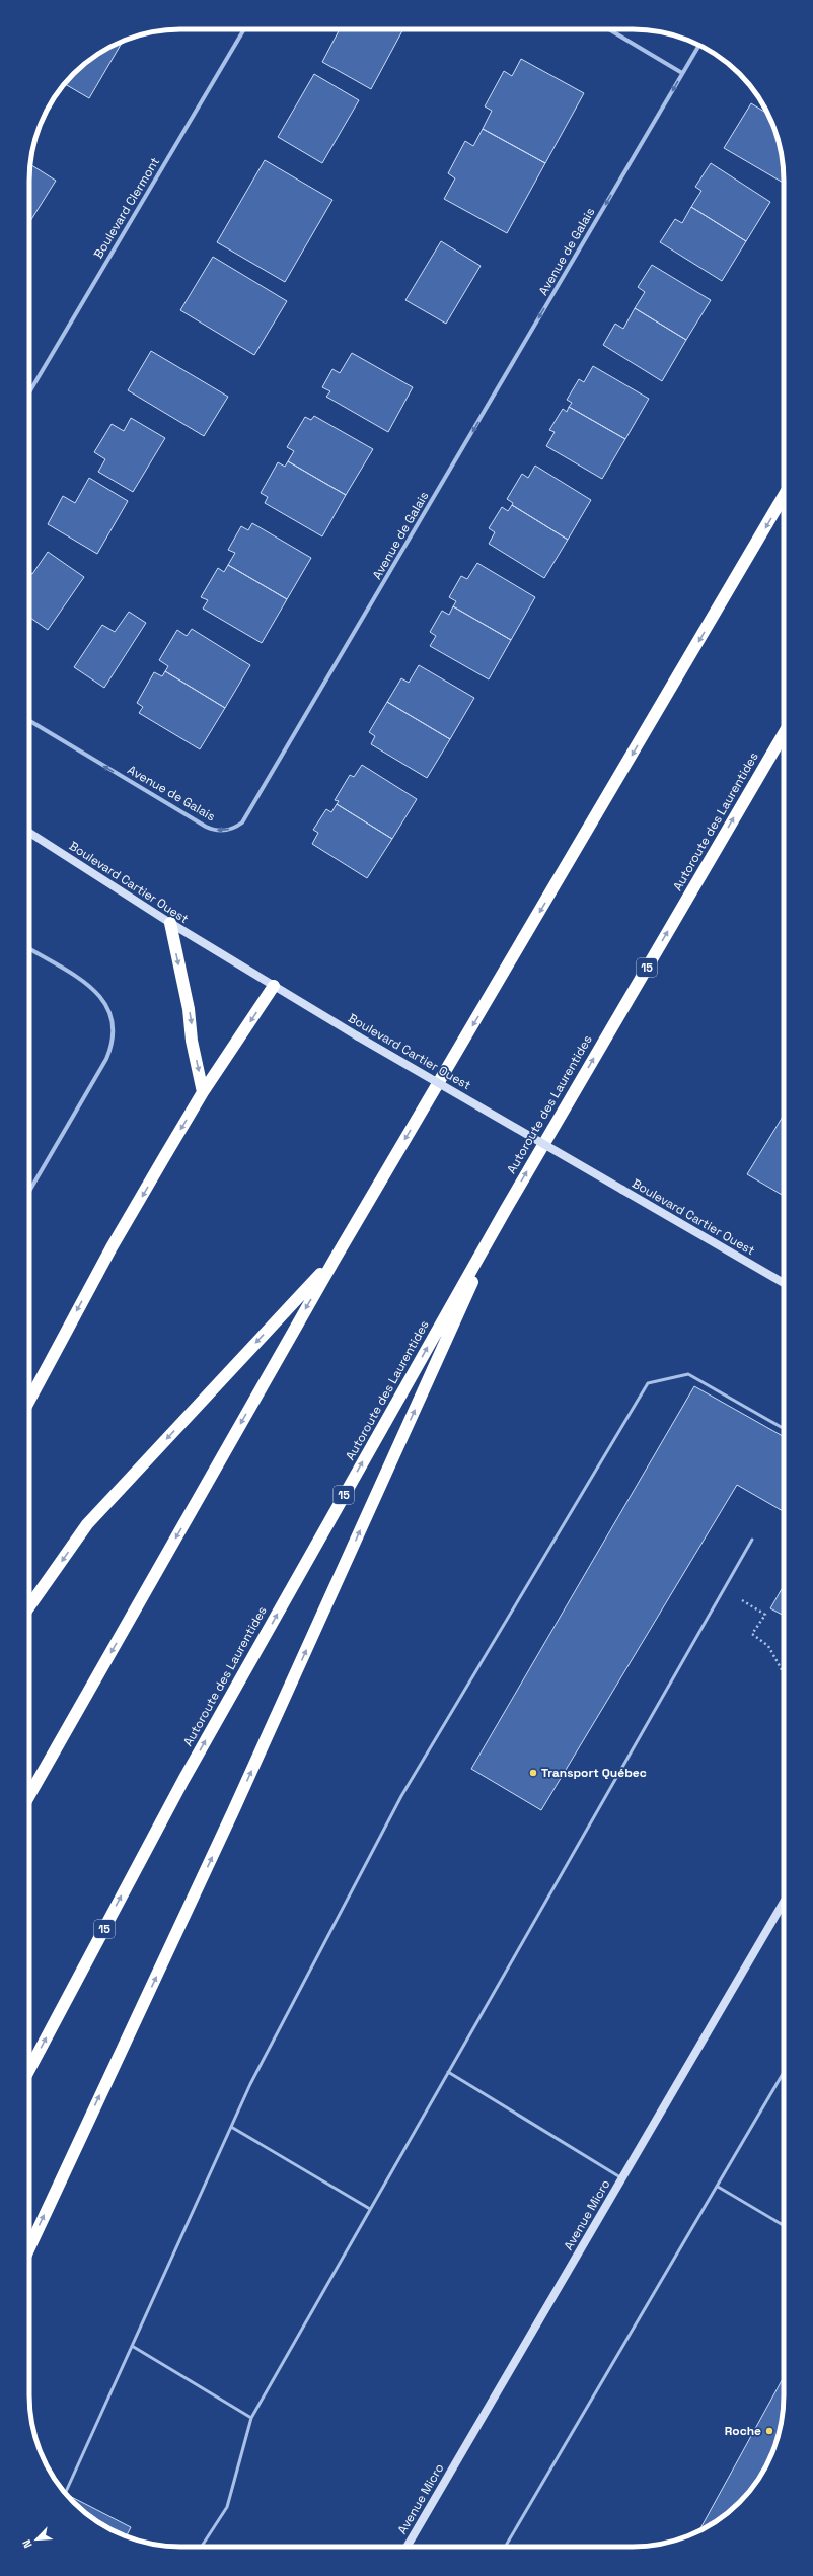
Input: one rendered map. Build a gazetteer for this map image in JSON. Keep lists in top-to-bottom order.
{
  "streets": {
    "highway": ["Autoroute des Laurentides", "15"],
    "street": [
      "Boulevard Clermont",
      "Avenue de Galais",
      "Boulevard Cartier Ouest",
      "Avenue Micro"
    ]
  },
  "one_way": ["Avenue de Galais"],
  "places": ["Transport Québec", "Roche"],
  "north": "bottom left"
}
